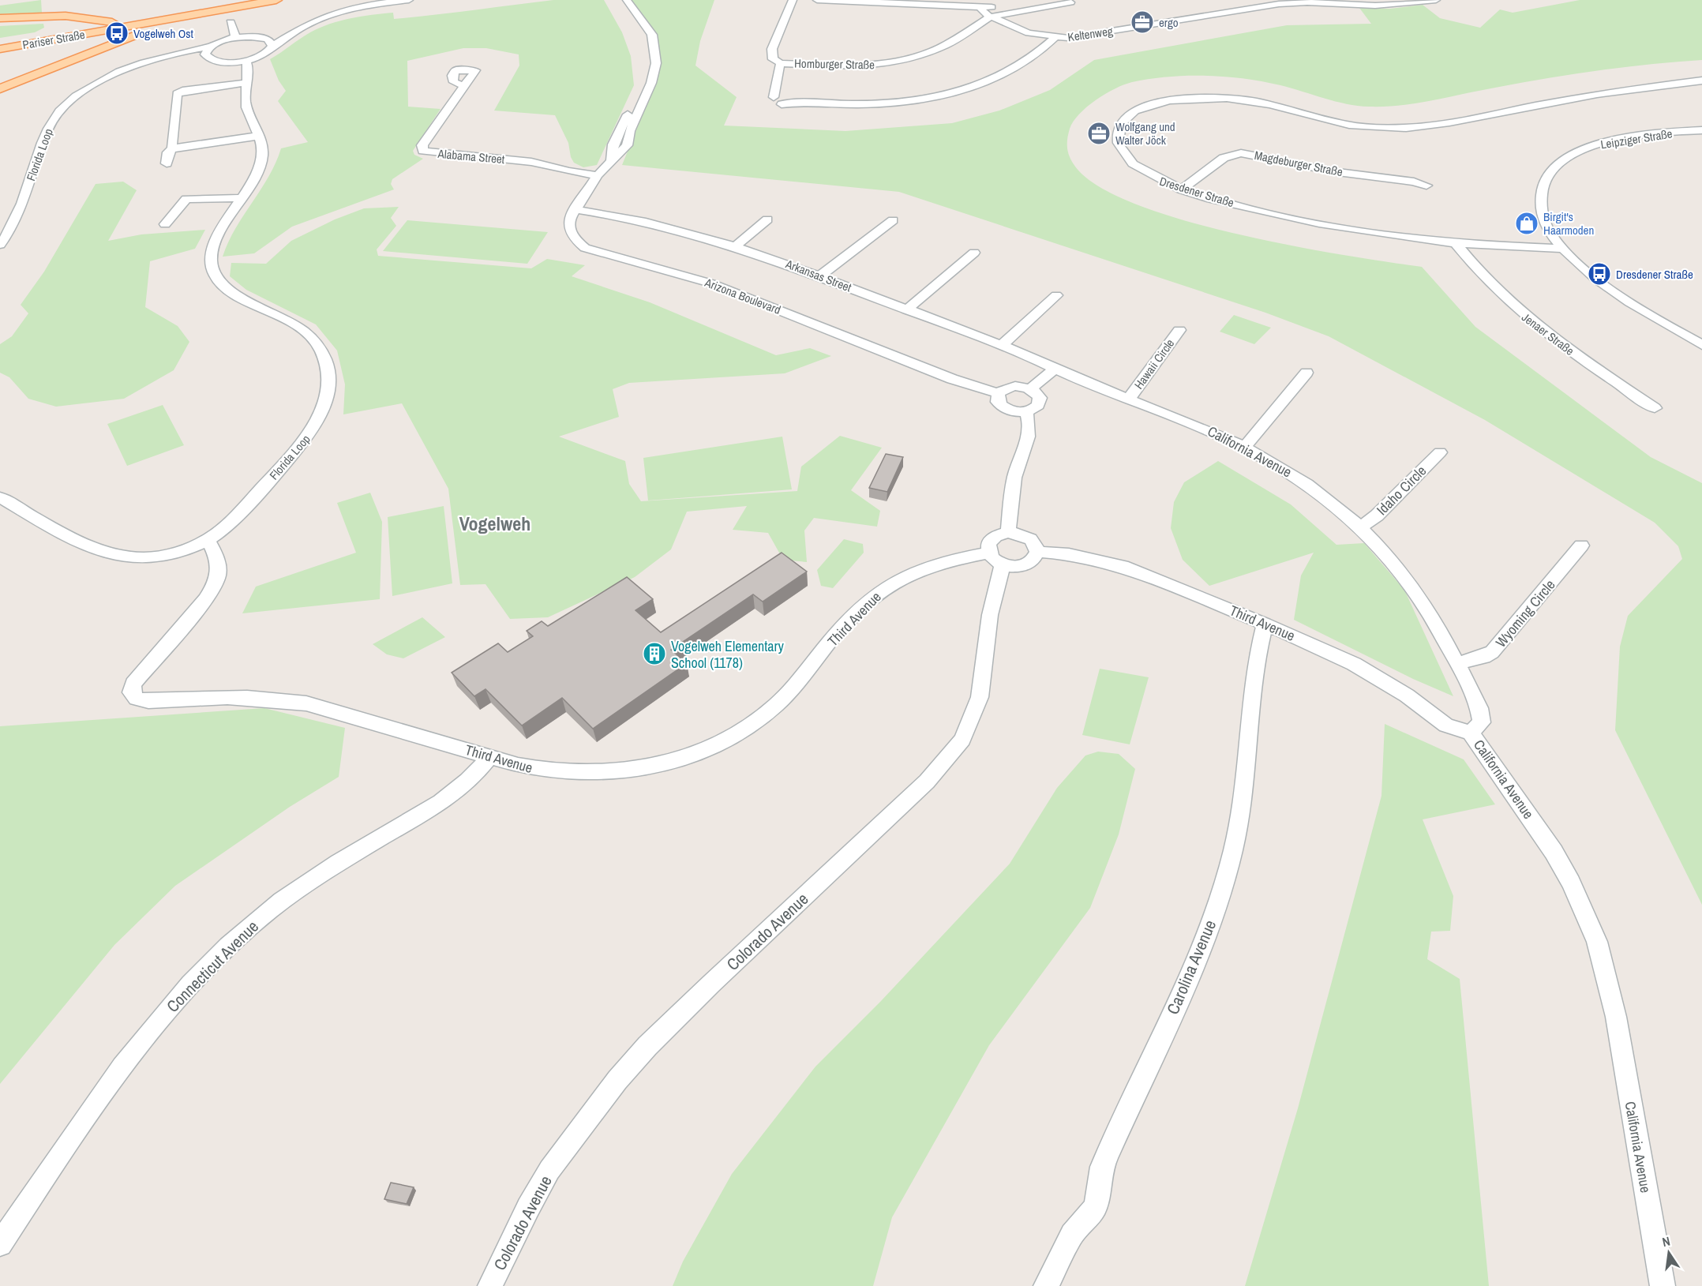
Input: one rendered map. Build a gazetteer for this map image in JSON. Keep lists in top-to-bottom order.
{
  "streets": {
    "main road": ["Pariser Straße"],
    "street": [
      "Keltenweg",
      "Homburger Straße",
      "Leipziger Straße",
      "Florida Loop",
      "Alabama Street",
      "Magdeburger Straße",
      "Dresdener Straße",
      "Arkansas Street",
      "Arizona Boulevard",
      "Jenaer Straße",
      "Hawaii Circle",
      "California Avenue",
      "Idaho Circle",
      "Wyoming Circle",
      "Third Avenue",
      "Colorado Avenue",
      "Connecticut Avenue",
      "Carolina Avenue"
    ]
  },
  "crossings": [
    ["Keltenweg", "Homburger Straße"],
    ["Leipziger Straße", "Dresdener Straße"],
    ["Florida Loop", "Third Avenue"],
    ["Alabama Street", "Arizona Boulevard"],
    ["Magdeburger Straße", "Dresdener Straße"],
    ["Dresdener Straße", "Jenaer Straße"],
    ["Arkansas Street", "Arizona Boulevard"],
    ["Arkansas Street", "California Avenue"],
    ["Hawaii Circle", "California Avenue"],
    ["California Avenue", "Idaho Circle"],
    ["California Avenue", "Wyoming Circle"],
    ["California Avenue", "Third Avenue"],
    ["Third Avenue", "Colorado Avenue"],
    ["Third Avenue", "Connecticut Avenue"],
    ["Third Avenue", "Carolina Avenue"]
  ],
  "districts": ["Vogelweh"],
  "places": {
    "office": ["ergo", "Wolfgang und Walter Jöck"],
    "bus stop": ["Vogelweh Ost", "Dresdener Straße"],
    "shop": ["Birgit's Haarmoden"],
    "building": ["Vogelweh Elementary School (1178)"]
  },
  "north": "top"
}
